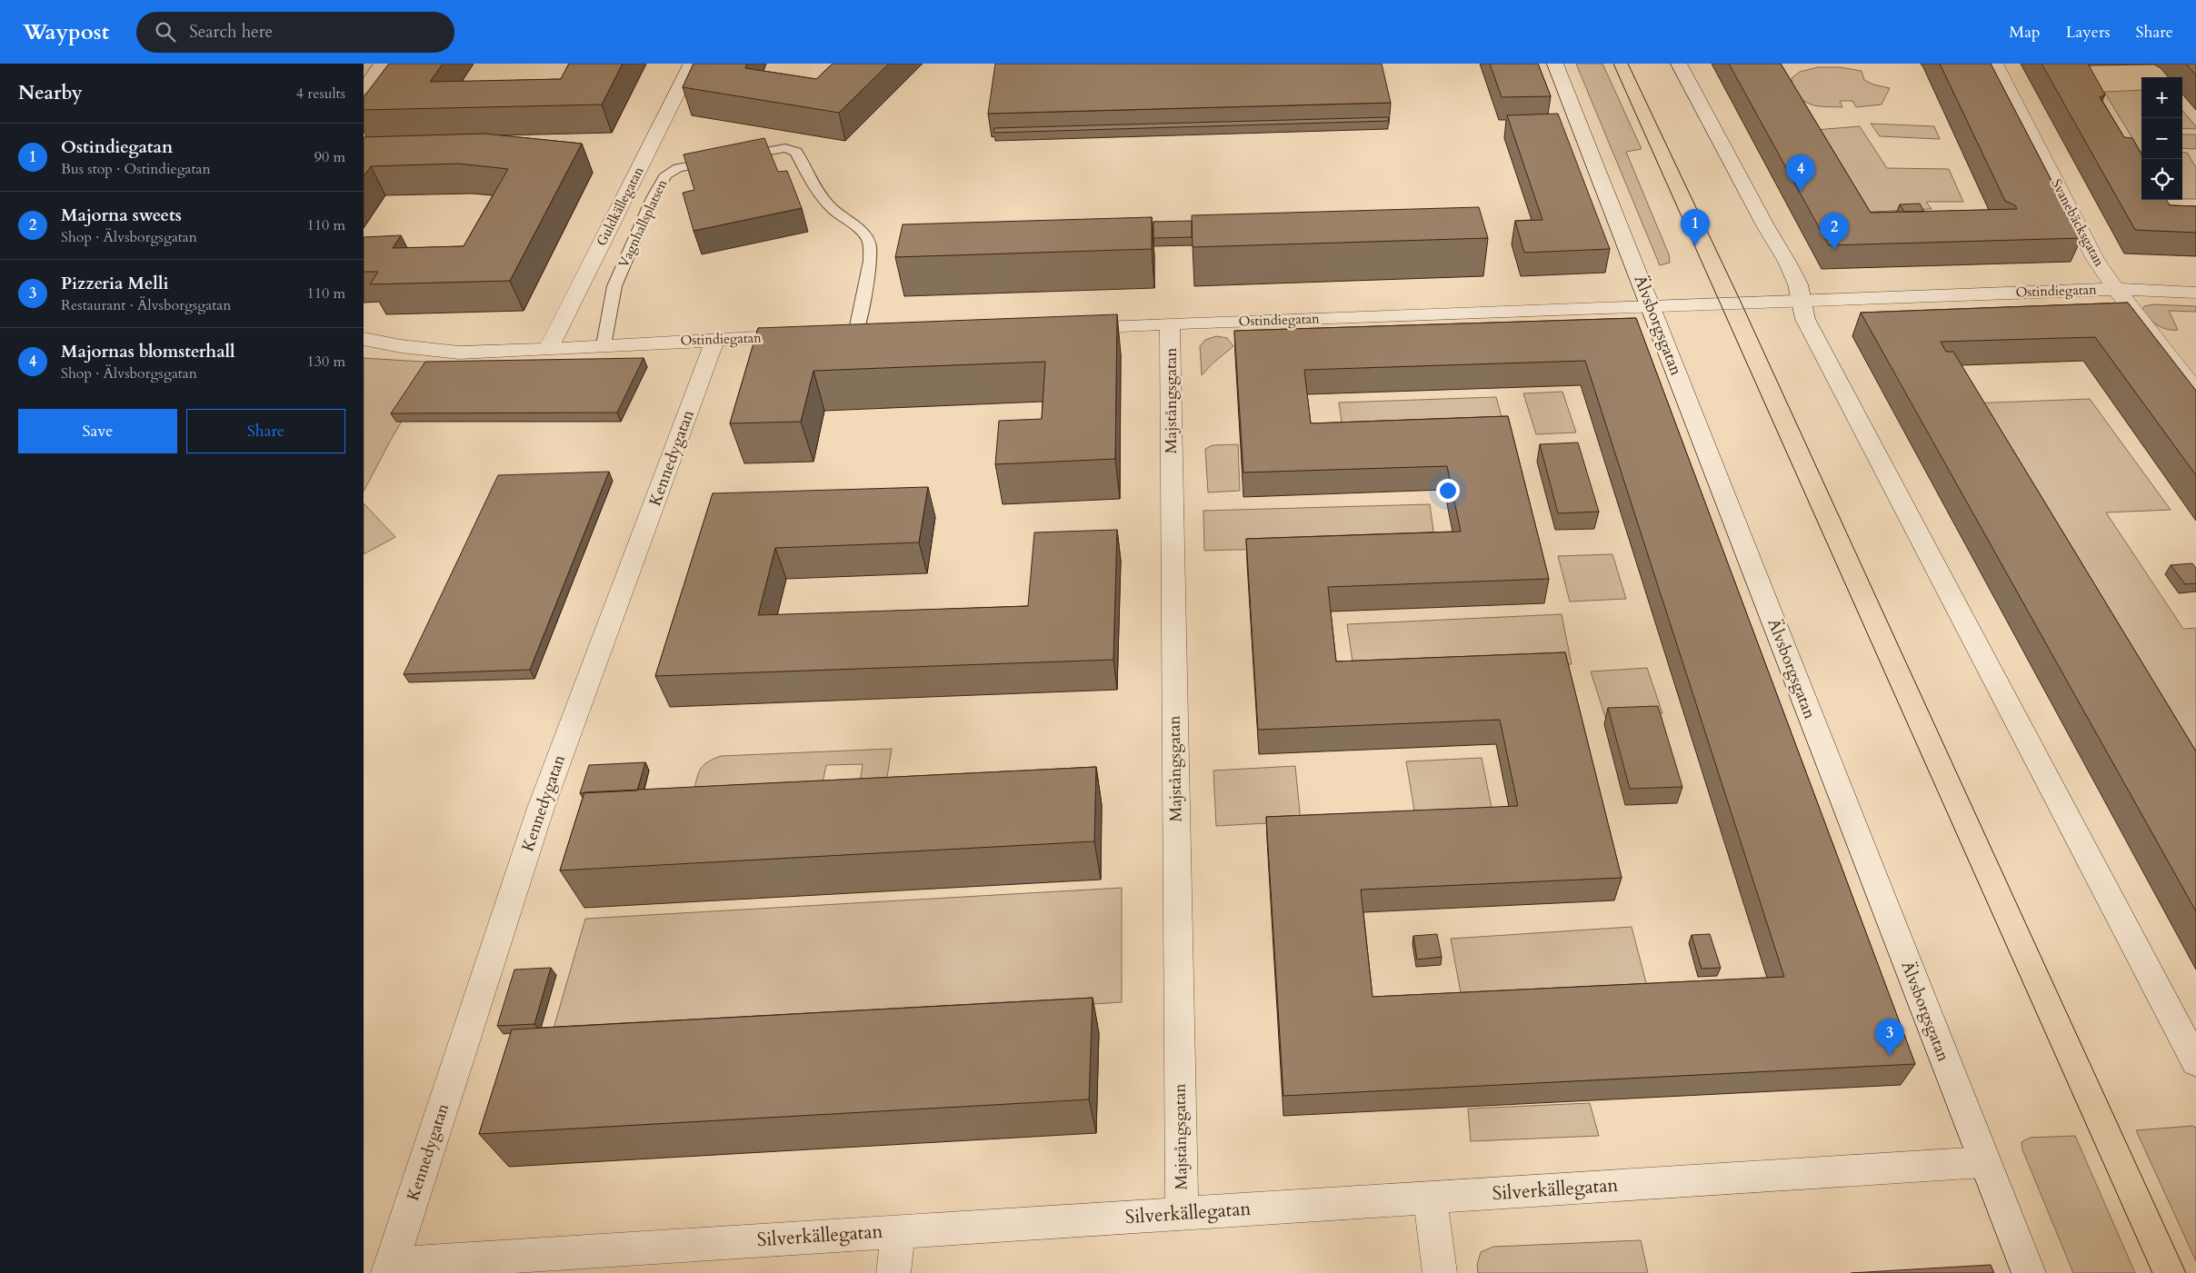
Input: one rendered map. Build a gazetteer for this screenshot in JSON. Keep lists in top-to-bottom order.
{
  "streets": {
    "street": [
      "Guldkällegatan",
      "Svanebäcksgatan",
      "Ostindiegatan",
      "Älvsborgsgatan",
      "Majstångsgatan",
      "Kennedygatan",
      "Silverkällegatan"
    ],
    "lane": ["Vagnhallsplatsen"]
  },
  "crossings": [
    ["Guldkällegatan", "Ostindiegatan"],
    ["Svanebäcksgatan", "Ostindiegatan"],
    ["Vagnhallsplatsen", "Ostindiegatan"],
    ["Ostindiegatan", "Älvsborgsgatan"],
    ["Ostindiegatan", "Majstångsgatan"],
    ["Ostindiegatan", "Kennedygatan"],
    ["Älvsborgsgatan", "Silverkällegatan"],
    ["Majstångsgatan", "Silverkällegatan"],
    ["Kennedygatan", "Silverkällegatan"]
  ],
  "page": {
    "header": "Waypost",
    "search": "Search here",
    "nav": ["Map", "Layers", "Share"],
    "heading": ["Nearby", "4 results"],
    "map_buttons": ["+", "−"],
    "list": [
      {
        "mark": "1",
        "name": "Ostindiegatan",
        "note": "Bus stop · Ostindiegatan",
        "value": "90 m"
      },
      {
        "mark": "2",
        "name": "Majorna sweets",
        "note": "Shop · Älvsborgsgatan",
        "value": "110 m"
      },
      {
        "mark": "3",
        "name": "Pizzeria Melli",
        "note": "Restaurant · Älvsborgsgatan",
        "value": "110 m"
      },
      {
        "mark": "4",
        "name": "Majornas blomsterhall",
        "note": "Shop · Älvsborgsgatan",
        "value": "130 m"
      }
    ],
    "pins": [
      "4",
      "1",
      "2",
      "3"
    ],
    "buttons": ["Save", "Share"]
  }
}
